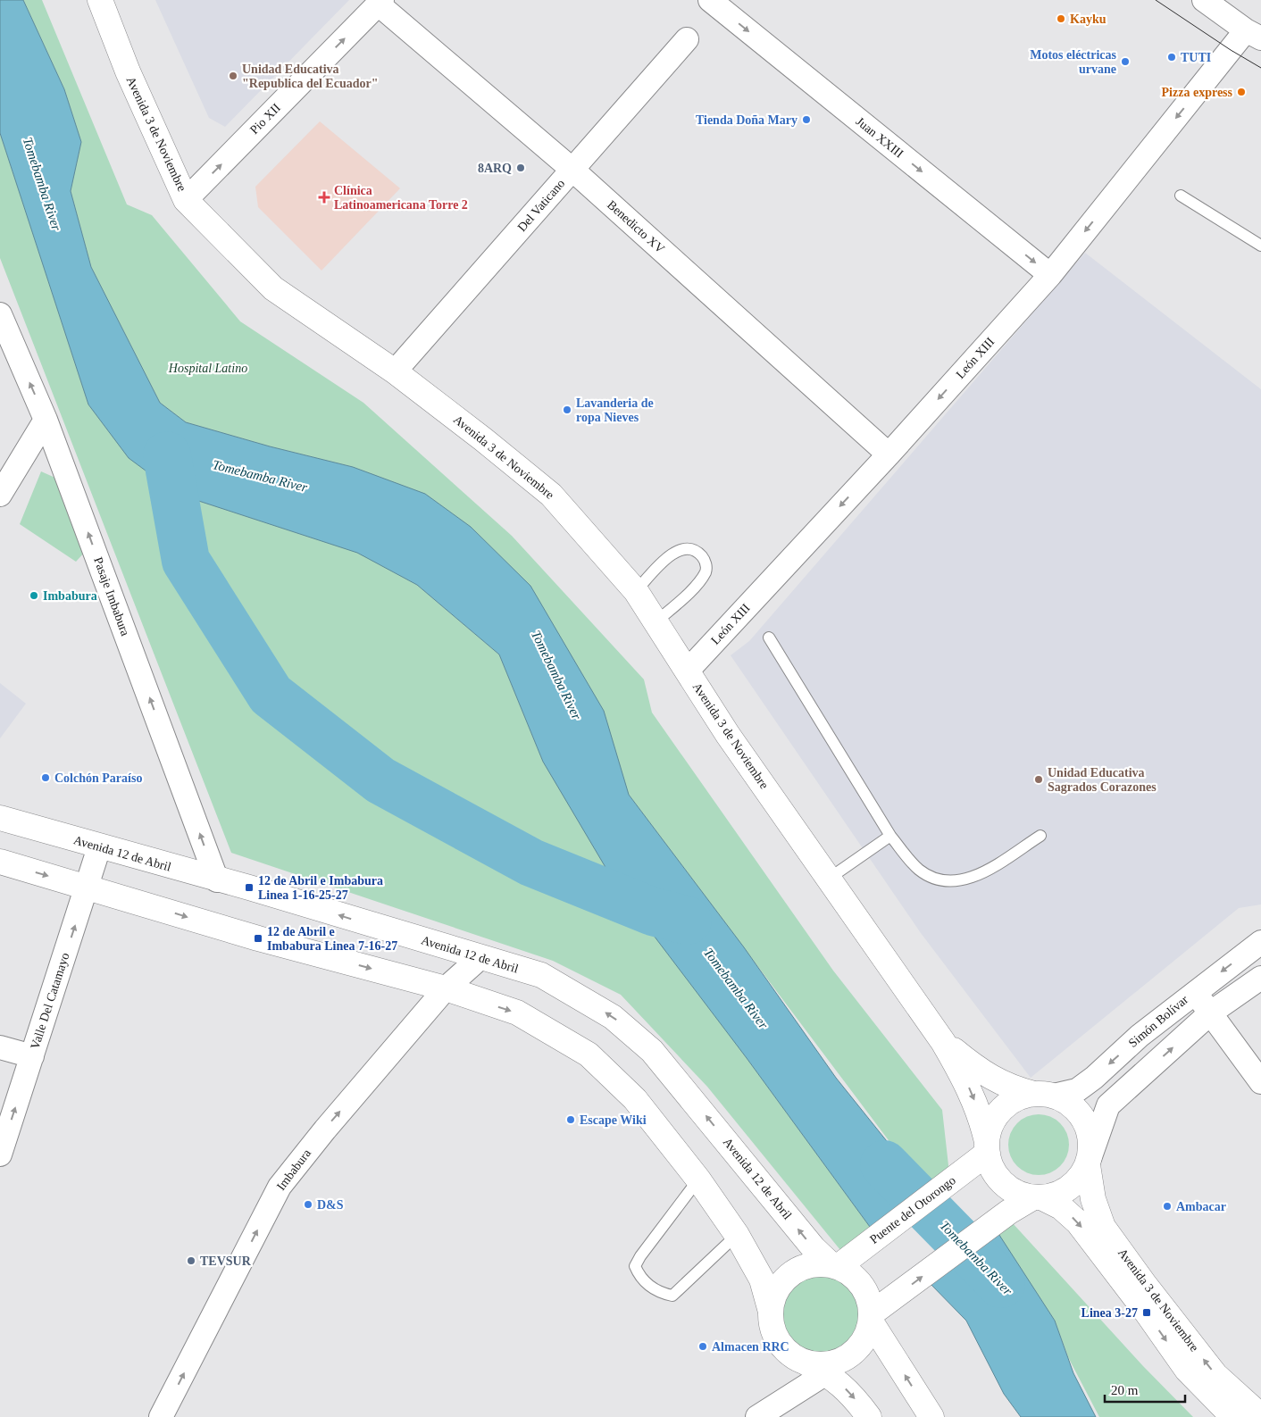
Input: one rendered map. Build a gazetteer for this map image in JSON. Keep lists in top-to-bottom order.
{
  "streets": {
    "street": [
      "Pio XII",
      "Avenida 3 de Noviembre",
      "Juan XXIII",
      "Del Vaticano",
      "Benedicto XV",
      "León XIII",
      "Pasaje Imbabura",
      "Avenida 12 de Abril",
      "Valle Del Catamayo",
      "Simón Bolívar",
      "Imbabura",
      "Puente del Otorongo"
    ]
  },
  "crossings": [
    ["Pio XII", "Avenida 3 de Noviembre"],
    ["Pio XII", "Benedicto XV"],
    ["Avenida 3 de Noviembre", "Del Vaticano"],
    ["Avenida 3 de Noviembre", "León XIII"],
    ["Avenida 3 de Noviembre", "Simón Bolívar"],
    ["Avenida 3 de Noviembre", "Puente del Otorongo"],
    ["Juan XXIII", "León XIII"],
    ["Del Vaticano", "Benedicto XV"],
    ["Benedicto XV", "León XIII"],
    ["Pasaje Imbabura", "Avenida 12 de Abril"],
    ["Avenida 12 de Abril", "Valle Del Catamayo"],
    ["Avenida 12 de Abril", "Imbabura"],
    ["Avenida 12 de Abril", "Puente del Otorongo"],
    ["Simón Bolívar", "Puente del Otorongo"]
  ],
  "one_way": [
    "Pio XII",
    "Juan XXIII",
    "León XIII",
    "Pasaje Imbabura",
    "Valle Del Catamayo",
    "Imbabura"
  ],
  "water": ["Tomebamba River"],
  "parks": ["Hospital Latino"],
  "places": {
    "other": [
      "Kayku",
      "TUTI",
      "Motos eléctricas urvane",
      "Unidad Educativa \"Republica del Ecuador\"",
      "Pizza express",
      "Tienda Doña Mary",
      "8ARQ",
      "Lavanderia de ropa Nieves",
      "Imbabura",
      "Colchón Paraíso",
      "Unidad Educativa Sagrados Corazones",
      "Escape Wiki",
      "D&S",
      "Ambacar",
      "TEVSUR",
      "Almacen RRC"
    ],
    "health": ["Clínica Latinoamericana Torre 2"],
    "transit": ["12 de Abril e Imbabura Linea 1-16-25-27", "12 de Abril e Imbabura Linea 7-16-27", "Linea 3-27"]
  },
  "scale_bar": "20 m"
}
